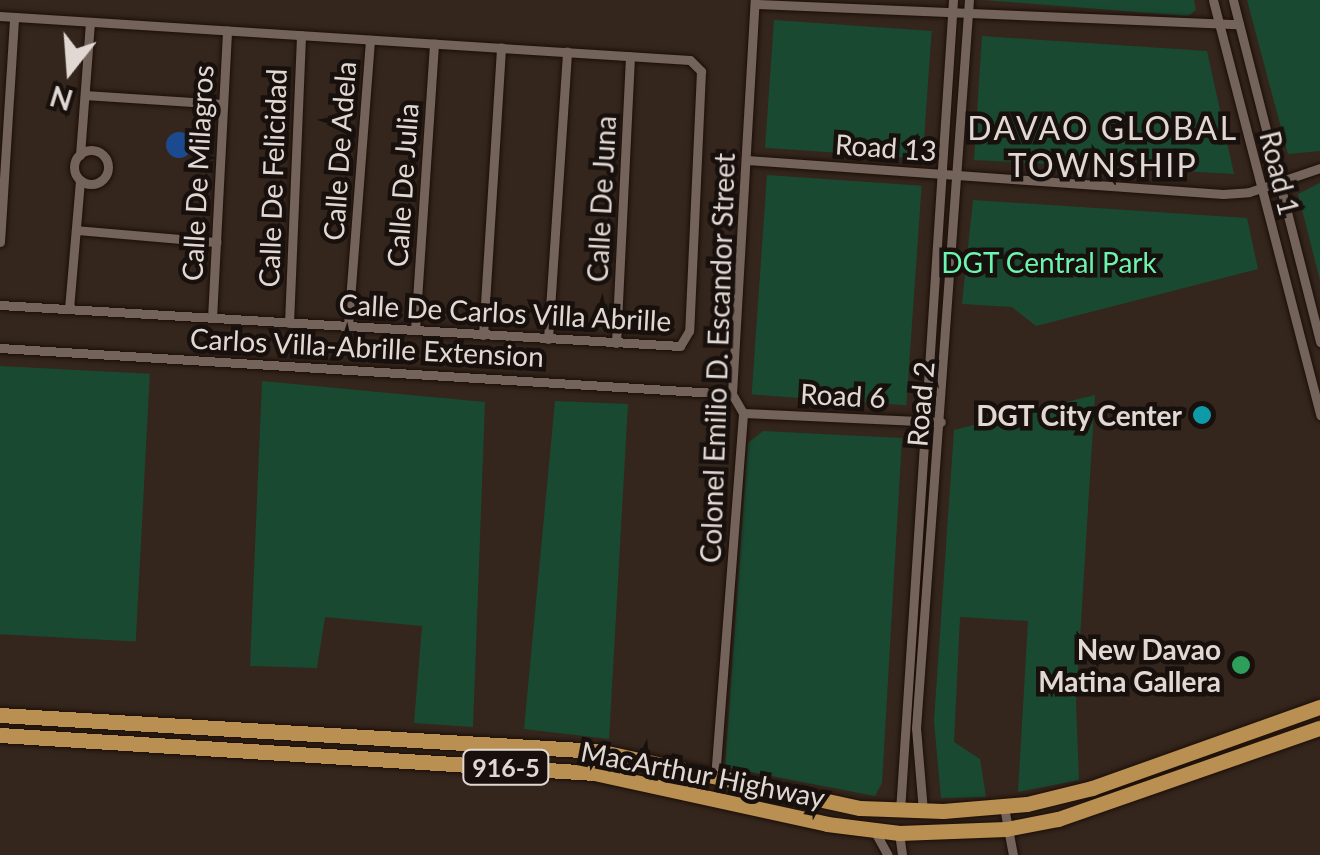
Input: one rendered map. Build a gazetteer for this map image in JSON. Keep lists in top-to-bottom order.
{
  "streets": {
    "main road": ["916-5", "MacArthur Highway"],
    "street": [
      "Road 13",
      "Calle De Adela",
      "Calle De Milagros",
      "Road 1",
      "Calle De Felicidad",
      "Calle De Julia",
      "Calle De Juna",
      "Calle De Carlos Villa Abrille",
      "Carlos Villa-Abrille Extension",
      "Colonel Emilio D. Escandor Street",
      "Road 6",
      "Road 2"
    ]
  },
  "crossings": [
    ["Road 13", "Road 1"],
    ["Road 13", "Colonel Emilio D. Escandor Street"],
    ["Road 13", "Road 2"],
    ["Calle De Adela", "Calle De Carlos Villa Abrille"],
    ["Calle De Milagros", "Calle De Carlos Villa Abrille"],
    ["Calle De Felicidad", "Calle De Carlos Villa Abrille"],
    ["Calle De Julia", "Calle De Carlos Villa Abrille"],
    ["Calle De Juna", "Calle De Carlos Villa Abrille"],
    ["Carlos Villa-Abrille Extension", "Colonel Emilio D. Escandor Street"],
    ["Colonel Emilio D. Escandor Street", "Road 6"],
    ["Colonel Emilio D. Escandor Street", "MacArthur Highway"],
    ["Road 6", "Road 2"],
    ["Road 2", "MacArthur Highway"]
  ],
  "districts": ["DAVAO GLOBAL TOWNSHIP"],
  "parks": ["DGT Central Park"],
  "places": ["DGT City Center", "New Davao Matina Gallera"],
  "north": "bottom"
}
